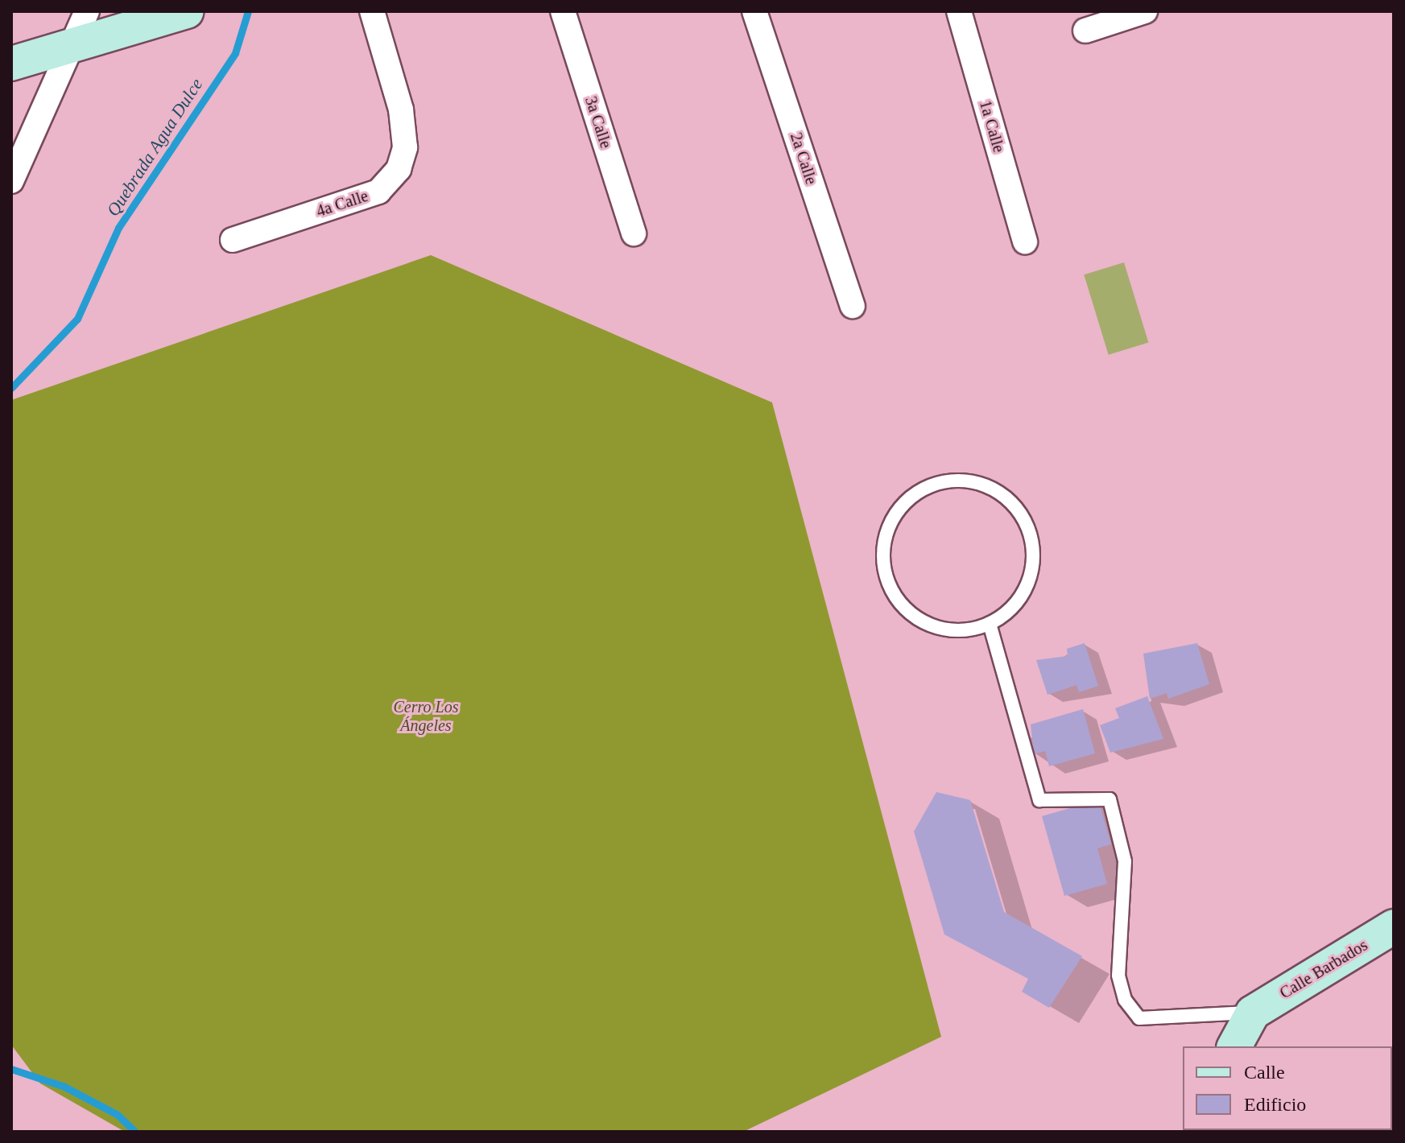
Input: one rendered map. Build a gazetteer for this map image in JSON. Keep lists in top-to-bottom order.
{
  "streets": {
    "street": [
      "3a Calle",
      "1a Calle",
      "2a Calle",
      "4a Calle",
      "Calle Barbados"
    ]
  },
  "water": ["Quebrada Agua Dulce"],
  "parks": ["Cerro Los Ángeles"],
  "legend": ["Calle", "Edificio"]
}
